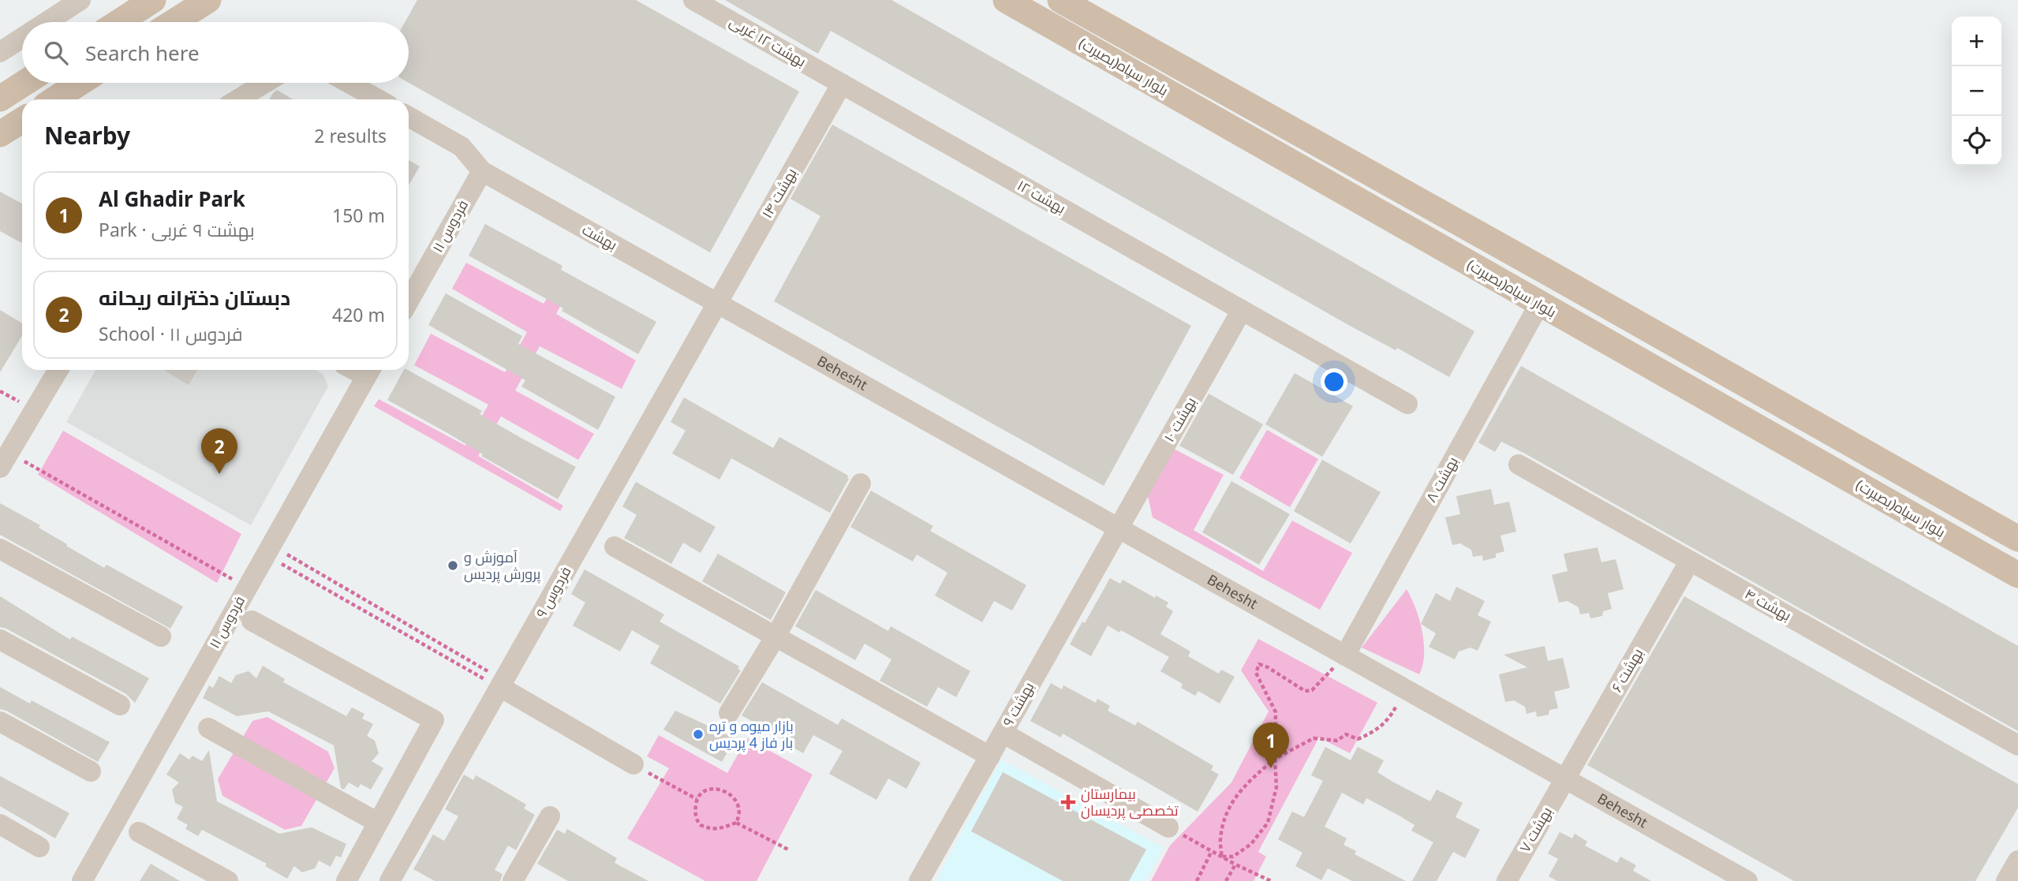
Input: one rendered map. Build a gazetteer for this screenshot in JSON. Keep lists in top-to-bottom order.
{
  "streets": {
    "main road": ["بلوار سپاه(بصیرت)"],
    "street": [
      "بهشت ۱۲ غربی",
      "بهشت ۱۴",
      "بهشت ۱۲",
      "فردوس ۱۱",
      "بهشت",
      "Behesht",
      "بهشت ۱۰",
      "بهشت ۸",
      "فردوس ۹",
      "بهشت ۴",
      "بهشت ۶",
      "بهشت ۹",
      "بهشت ۷"
    ]
  },
  "crossings": [
    ["بهشت ۱۲ غربی", "بهشت ۱۴"],
    ["بهشت ۱۲ غربی", "بهشت ۱۲"],
    ["بلوار سپاه(بصیرت)", "بهشت ۸"],
    ["بهشت ۱۴", "بهشت ۱۲"],
    ["بهشت ۱۴", "بهشت"],
    ["بهشت ۱۴", "Behesht"],
    ["بهشت ۱۴", "فردوس ۹"],
    ["بهشت ۱۲", "بهشت ۱۰"],
    ["فردوس ۱۱", "بهشت"],
    ["بهشت", "Behesht"],
    ["بهشت", "فردوس ۹"],
    ["Behesht", "بهشت ۱۰"],
    ["Behesht", "بهشت ۸"],
    ["Behesht", "فردوس ۹"],
    ["Behesht", "بهشت ۶"],
    ["Behesht", "بهشت ۹"],
    ["Behesht", "بهشت ۷"],
    ["بهشت ۱۰", "بهشت ۹"],
    ["بهشت ۴", "بهشت ۶"],
    ["بهشت ۶", "بهشت ۷"]
  ],
  "places": {
    "other": ["آموزش و پرورش پردیس", "بازار میوه و تره بار فاز 4 پردیس"],
    "health": ["بیمارستان تخصصی پردیسان"]
  },
  "page": {
    "map_buttons": ["+", "−"],
    "search": "Search here",
    "heading": ["Nearby", "2 results"],
    "list": [
      {
        "mark": "1",
        "name": "Al Ghadir Park",
        "note": "Park · بهشت ۹ غربی",
        "value": "150 m"
      },
      {
        "mark": "2",
        "name": "دبستان دخترانه ریحانه",
        "note": "School · فردوس ۱۱",
        "value": "420 m"
      }
    ],
    "pins": ["2", "1"]
  }
}
